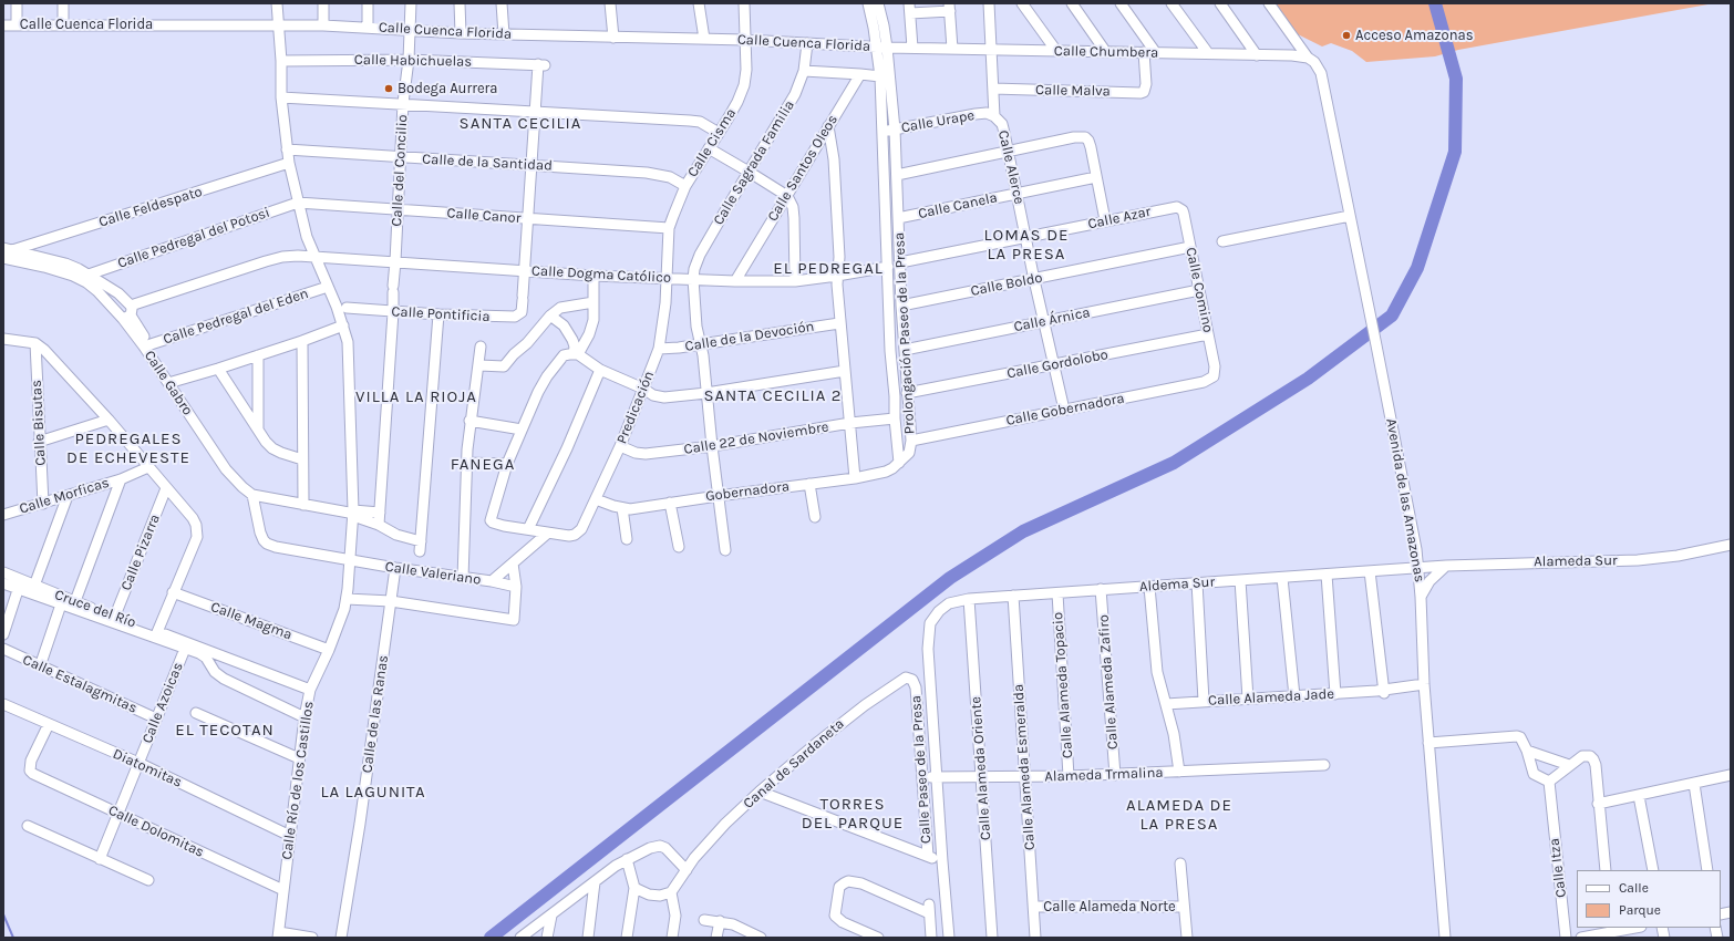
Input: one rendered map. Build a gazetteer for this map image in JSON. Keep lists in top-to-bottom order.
{
  "streets": {
    "street": [
      "Calle Cuenca Florida",
      "Calle Chumbera",
      "Calle Habichuelas",
      "Calle Malva",
      "Calle Urape",
      "Calle Cisma",
      "Calle de la Santidad",
      "Calle Sagrada Familia",
      "Calle Alerce",
      "Calle Santos Oleos",
      "Calle del Concilio",
      "Calle Canela",
      "Calle Feldespato",
      "Calle Canor",
      "Calle Azar",
      "Calle Pedregal del Potosi",
      "Calle Dogma Católico",
      "Calle Boldo",
      "Calle Comino",
      "Calle Pontificia",
      "Calle Pedregal del Eden",
      "Calle Árnica",
      "Prolongación Paseo de la Presa",
      "Calle de la Devoción",
      "Calle Gordolobo",
      "Calle Gabro",
      "Predicación",
      "Calle Gobernadora",
      "Calle Bisutas",
      "Calle 22 de Noviembre",
      "Gobernadora",
      "Calle Morficas",
      "Avenida de las Amazonas",
      "Calle Pizarra",
      "Alameda Sur",
      "Calle Valeriano",
      "Aldema Sur",
      "Cruce del Río",
      "Calle Magma",
      "Calle Alameda Zafiro",
      "Calle Estalagmitas",
      "Calle Alameda Topacio",
      "Calle Alameda Jade",
      "Calle Azoicas",
      "Calle de las Ranas",
      "Canal de Sardaneta",
      "Calle Alameda Esmeralda",
      "Diatomitas",
      "Calle Alameda Oriente",
      "Calle Paseo de la Presa",
      "Alameda Trmalina",
      "Calle Río de los Castillos",
      "Calle Dolomitas",
      "Calle Itza",
      "Calle Alameda Norte"
    ]
  },
  "crossings": [
    ["Calle Cuenca Florida", "Calle Chumbera"],
    ["Calle Cuenca Florida", "Calle Cisma"],
    ["Calle Cuenca Florida", "Calle Sagrada Familia"],
    ["Calle Cuenca Florida", "Calle del Concilio"],
    ["Calle Cuenca Florida", "Prolongación Paseo de la Presa"],
    ["Calle Cuenca Florida", "Calle Río de los Castillos"],
    ["Calle Chumbera", "Calle Malva"],
    ["Calle Chumbera", "Calle Alerce"],
    ["Calle Chumbera", "Prolongación Paseo de la Presa"],
    ["Calle Chumbera", "Avenida de las Amazonas"],
    ["Calle Habichuelas", "Calle del Concilio"],
    ["Calle Habichuelas", "Calle Pontificia"],
    ["Calle Habichuelas", "Calle Río de los Castillos"],
    ["Calle Malva", "Calle Alerce"],
    ["Calle Urape", "Calle Alerce"],
    ["Calle Urape", "Prolongación Paseo de la Presa"],
    ["Calle Cisma", "Calle de la Santidad"],
    ["Calle Cisma", "Calle Canor"],
    ["Calle Cisma", "Calle Dogma Católico"],
    ["Calle Cisma", "Predicación"],
    ["Calle de la Santidad", "Calle del Concilio"],
    ["Calle de la Santidad", "Calle Pontificia"],
    ["Calle de la Santidad", "Calle Río de los Castillos"],
    ["Calle Sagrada Familia", "Calle Dogma Católico"],
    ["Calle Sagrada Familia", "Calle de la Devoción"],
    ["Calle Sagrada Familia", "Calle 22 de Noviembre"],
    ["Calle Sagrada Familia", "Gobernadora"],
    ["Calle Alerce", "Calle Canela"],
    ["Calle Alerce", "Calle Azar"],
    ["Calle Alerce", "Calle Boldo"],
    ["Calle Alerce", "Calle Árnica"],
    ["Calle Alerce", "Calle Gordolobo"],
    ["Calle Alerce", "Calle Gobernadora"],
    ["Calle Santos Oleos", "Calle Dogma Católico"],
    ["Calle del Concilio", "Calle Canor"],
    ["Calle del Concilio", "Calle Dogma Católico"],
    ["Calle del Concilio", "Calle Pontificia"],
    ["Calle Canela", "Prolongación Paseo de la Presa"],
    ["Calle Feldespato", "Calle Gabro"],
    ["Calle Feldespato", "Calle Río de los Castillos"],
    ["Calle Canor", "Calle Pedregal del Potosi"],
    ["Calle Canor", "Calle Pontificia"],
    ["Calle Canor", "Calle Río de los Castillos"],
    ["Calle Azar", "Calle Comino"],
    ["Calle Azar", "Prolongación Paseo de la Presa"],
    ["Calle Pedregal del Potosi", "Calle Gabro"],
    ["Calle Pedregal del Potosi", "Calle Río de los Castillos"],
    ["Calle Dogma Católico", "Calle Pontificia"],
    ["Calle Dogma Católico", "Prolongación Paseo de la Presa"],
    ["Calle Dogma Católico", "Calle Gabro"],
    ["Calle Dogma Católico", "Predicación"],
    ["Calle Dogma Católico", "Calle Río de los Castillos"],
    ["Calle Boldo", "Calle Comino"],
    ["Calle Boldo", "Prolongación Paseo de la Presa"],
    ["Calle Comino", "Calle Árnica"],
    ["Calle Comino", "Calle Gordolobo"],
    ["Calle Comino", "Calle Gobernadora"],
    ["Calle Pedregal del Eden", "Calle Gabro"],
    ["Calle Pedregal del Eden", "Calle Río de los Castillos"],
    ["Calle Árnica", "Prolongación Paseo de la Presa"],
    ["Prolongación Paseo de la Presa", "Calle Gordolobo"],
    ["Prolongación Paseo de la Presa", "Calle Gobernadora"],
    ["Prolongación Paseo de la Presa", "Calle 22 de Noviembre"],
    ["Prolongación Paseo de la Presa", "Gobernadora"],
    ["Calle de la Devoción", "Predicación"],
    ["Calle Gabro", "Calle Valeriano"],
    ["Predicación", "Calle 22 de Noviembre"],
    ["Predicación", "Gobernadora"],
    ["Calle Bisutas", "Calle Morficas"],
    ["Avenida de las Amazonas", "Alameda Sur"],
    ["Avenida de las Amazonas", "Aldema Sur"],
    ["Avenida de las Amazonas", "Calle Alameda Jade"],
    ["Calle Pizarra", "Cruce del Río"],
    ["Alameda Sur", "Aldema Sur"],
    ["Calle Valeriano", "Calle de las Ranas"],
    ["Calle Valeriano", "Calle Río de los Castillos"],
    ["Aldema Sur", "Calle Alameda Zafiro"],
    ["Aldema Sur", "Calle Alameda Topacio"],
    ["Aldema Sur", "Calle Alameda Esmeralda"],
    ["Aldema Sur", "Calle Alameda Oriente"],
    ["Aldema Sur", "Alameda Trmalina"],
    ["Cruce del Río", "Calle Azoicas"],
    ["Calle Magma", "Calle Río de los Castillos"],
    ["Calle Alameda Zafiro", "Alameda Trmalina"],
    ["Calle Estalagmitas", "Calle Azoicas"],
    ["Calle Alameda Topacio", "Alameda Trmalina"],
    ["Calle Azoicas", "Diatomitas"],
    ["Calle Azoicas", "Calle Dolomitas"],
    ["Canal de Sardaneta", "Calle Paseo de la Presa"],
    ["Calle Alameda Esmeralda", "Alameda Trmalina"],
    ["Calle Alameda Esmeralda", "Calle Alameda Norte"],
    ["Diatomitas", "Calle Río de los Castillos"],
    ["Diatomitas", "Calle Dolomitas"],
    ["Calle Alameda Oriente", "Alameda Trmalina"],
    ["Calle Paseo de la Presa", "Alameda Trmalina"],
    ["Calle Río de los Castillos", "Calle Dolomitas"]
  ],
  "districts": [
    "SANTA CECILIA",
    "LOMAS DE LA PRESA",
    "EL PEDREGAL",
    "SANTA CECILIA 2",
    "VILLA LA RIOJA",
    "PEDREGALES DE ECHEVESTE",
    "FANEGA",
    "EL TECOTAN",
    "LA LAGUNITA",
    "TORRES DEL PARQUE",
    "ALAMEDA DE LA PRESA"
  ],
  "places": ["Acceso Amazonas", "Bodega Aurrera"],
  "legend": ["Calle", "Parque"]
}
